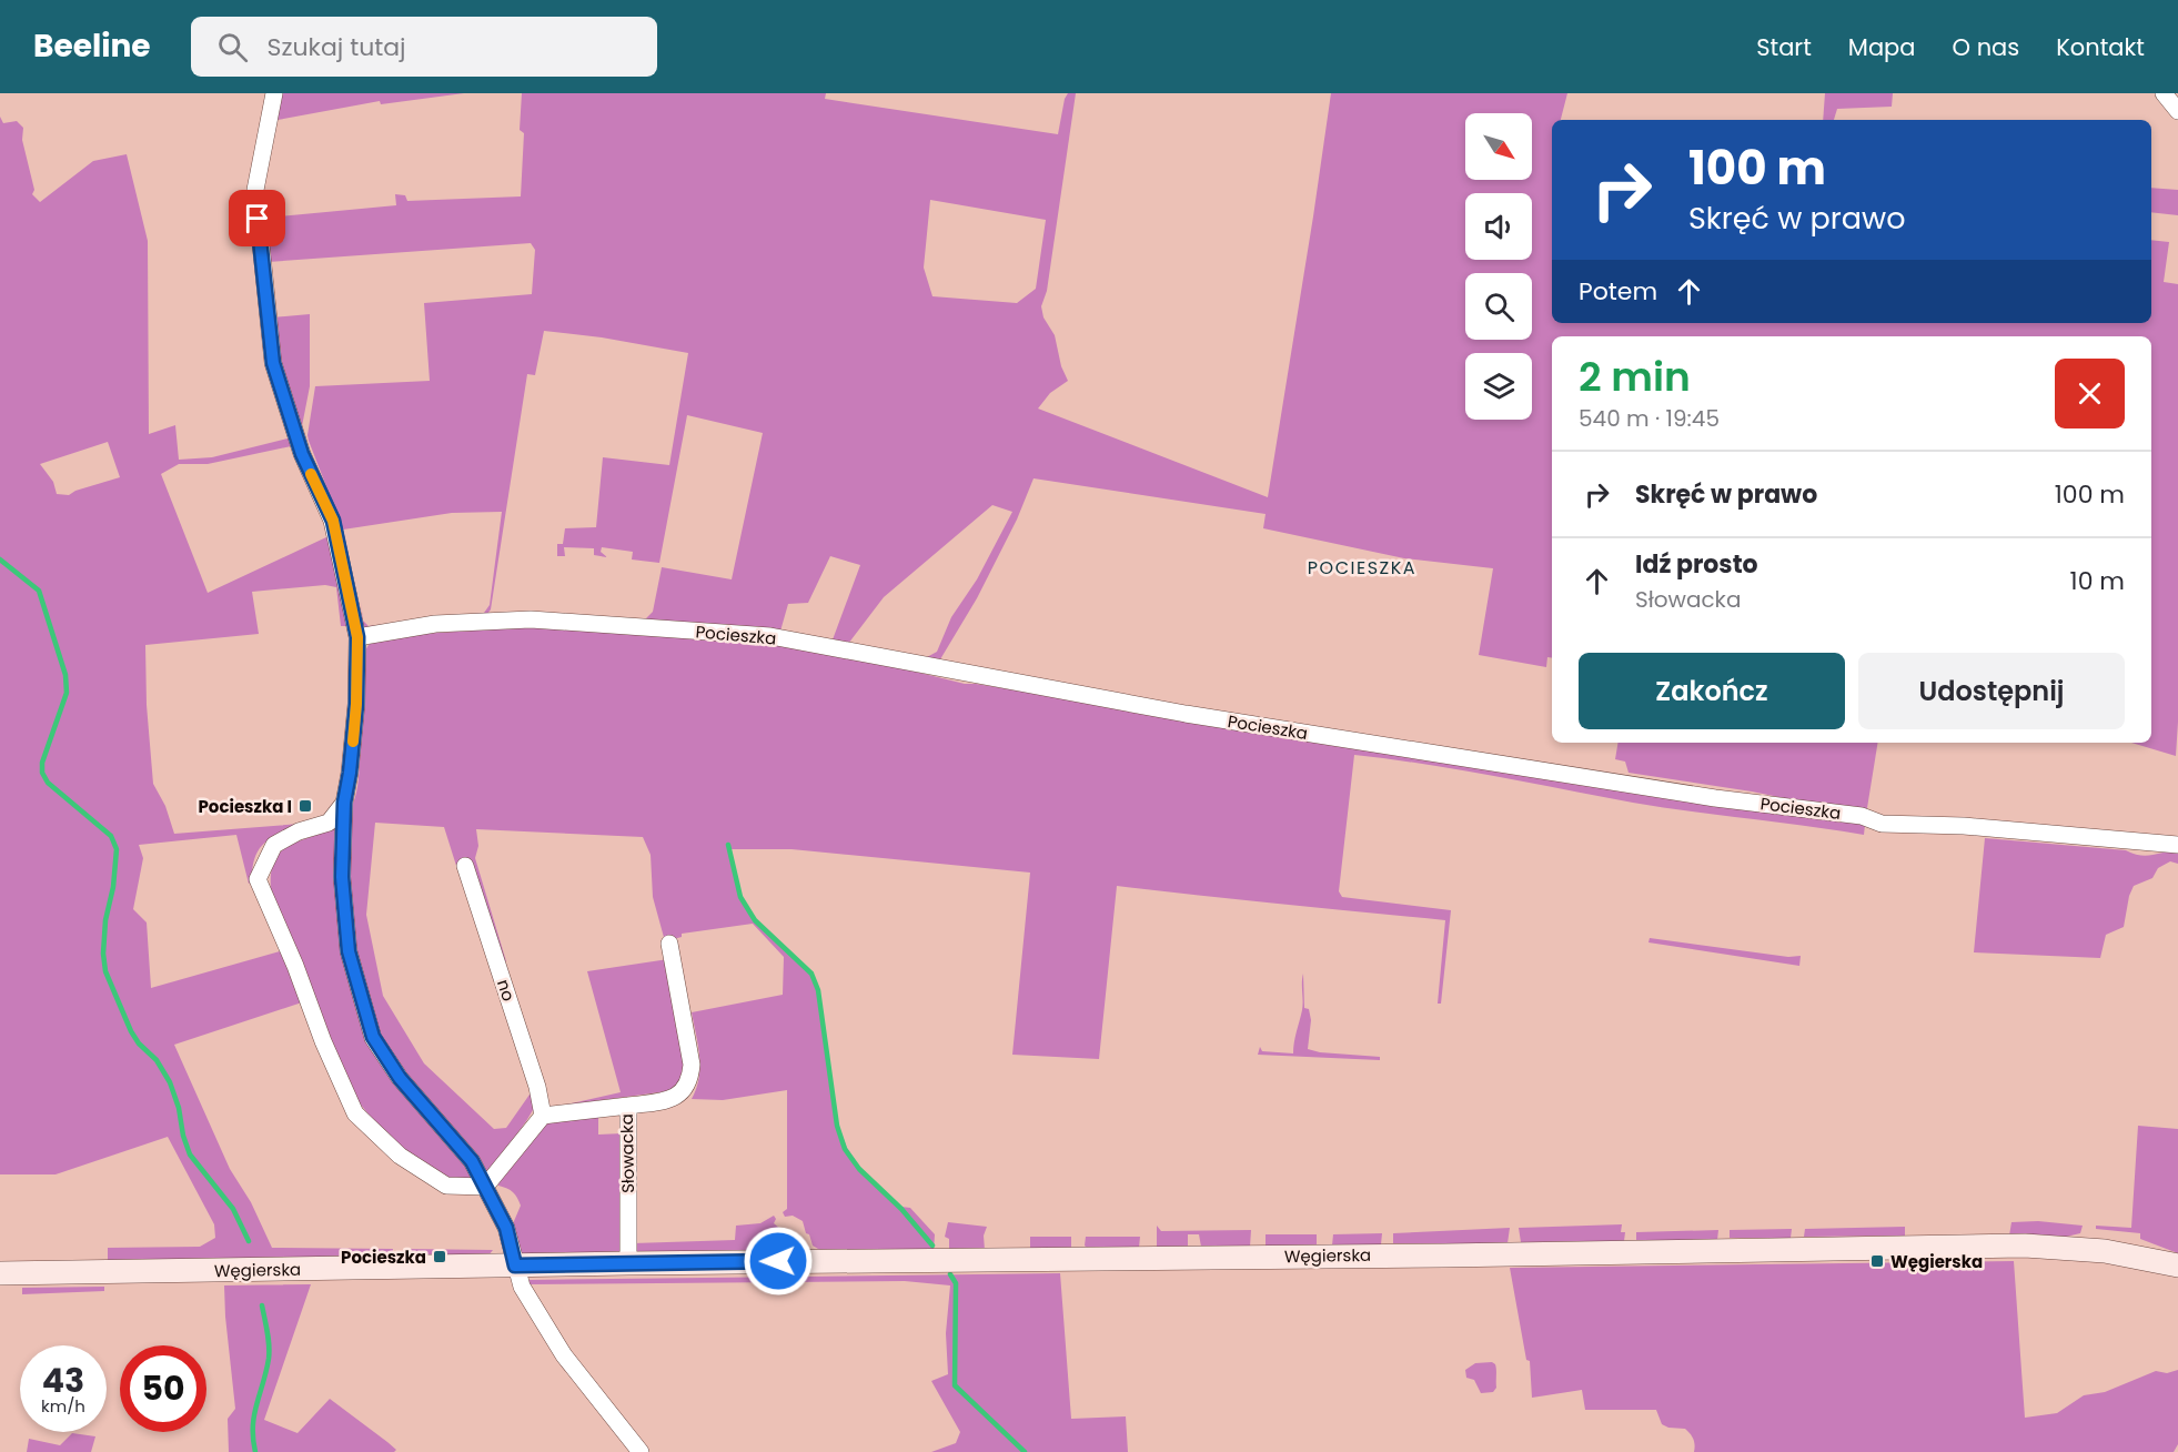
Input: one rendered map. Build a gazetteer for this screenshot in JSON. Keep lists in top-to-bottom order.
{
  "streets": {
    "main road": ["Węgierska"],
    "street": ["Pocieszka", "no", "Słowacka"]
  },
  "crossings": [
    ["no", "Słowacka"],
    ["Słowacka", "Węgierska"]
  ],
  "districts": ["POCIESZKA"],
  "places": {
    "transit": ["Pocieszka I", "Pocieszka", "Węgierska"]
  },
  "north": "bottom right",
  "page": {
    "header": "Beeline",
    "search": "Szukaj tutaj",
    "nav": [
      "Start",
      "Mapa",
      "O nas",
      "Kontakt"
    ],
    "turn": ["100 m", "Skręć w prawo"],
    "then": "Potem",
    "heading": ["2 min", "540 m · 19:45"],
    "list": [
      {
        "name": "Skręć w prawo",
        "value": "100 m"
      },
      {
        "name": "Idź prosto",
        "note": "Słowacka",
        "value": "10 m"
      }
    ],
    "buttons": ["Zakończ", "Udostępnij"],
    "speed": "43 km/h",
    "limit": "50"
  }
}
